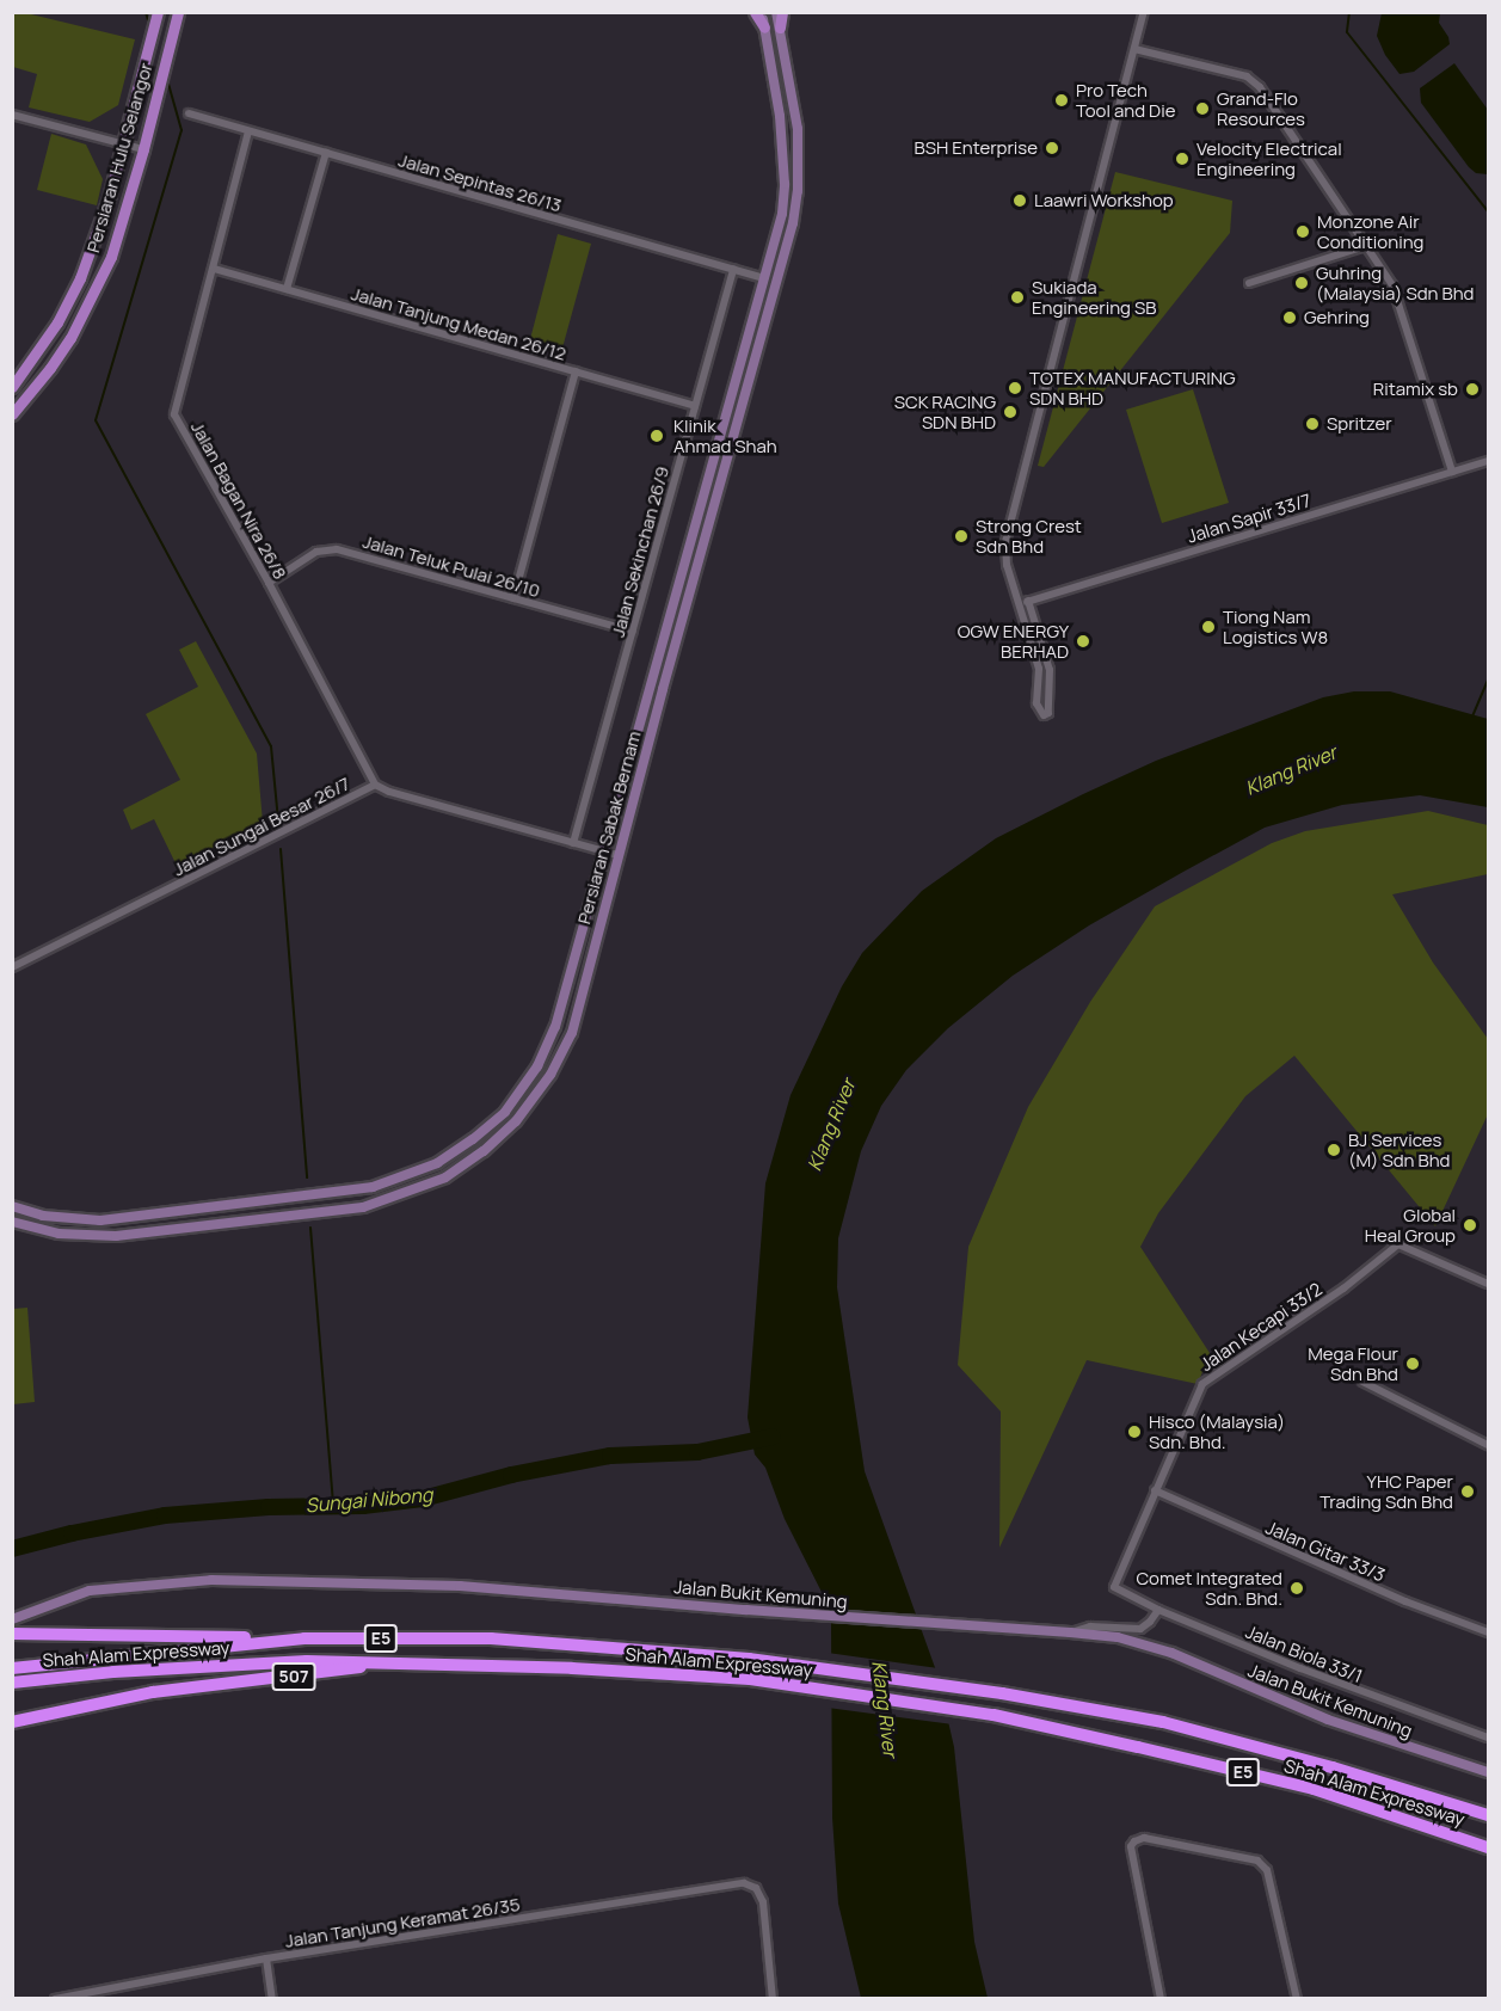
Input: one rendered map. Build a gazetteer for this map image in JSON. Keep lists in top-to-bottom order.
{
  "streets": {
    "highway": ["E5", "Shah Alam Expressway", "507"],
    "main road": ["Persiaran Hulu Selangor"],
    "street": [
      "Jalan Sepintas 26/13",
      "Jalan Tanjung Medan 26/12",
      "Jalan Bagan Nira 26/8",
      "Jalan Sapir 33/7",
      "Jalan Sekinchan 26/9",
      "Jalan Teluk Pulai 26/10",
      "Jalan Sungai Besar 26/7",
      "Persiaran Sabak Bernam",
      "Jalan Kecapi 33/2",
      "Jalan Gitar 33/3",
      "Jalan Bukit Kemuning",
      "Jalan Biola 33/1",
      "Jalan Tanjung Keramat 26/35"
    ]
  },
  "crossings": [
    ["Jalan Sepintas 26/13", "Jalan Bagan Nira 26/8"],
    ["Jalan Sepintas 26/13", "Jalan Sekinchan 26/9"],
    ["Jalan Sepintas 26/13", "Persiaran Sabak Bernam"],
    ["Jalan Tanjung Medan 26/12", "Jalan Bagan Nira 26/8"],
    ["Jalan Tanjung Medan 26/12", "Jalan Sekinchan 26/9"],
    ["Jalan Bagan Nira 26/8", "Jalan Teluk Pulai 26/10"],
    ["Jalan Bagan Nira 26/8", "Jalan Sungai Besar 26/7"],
    ["Jalan Sekinchan 26/9", "Jalan Teluk Pulai 26/10"],
    ["Jalan Sekinchan 26/9", "Jalan Sungai Besar 26/7"],
    ["Jalan Sungai Besar 26/7", "Persiaran Sabak Bernam"],
    ["Jalan Kecapi 33/2", "Jalan Gitar 33/3"],
    ["Jalan Kecapi 33/2", "Jalan Biola 33/1"],
    ["Shah Alam Expressway", "507"]
  ],
  "water": ["Klang River", "Sungai Nibong"],
  "places": [
    "Pro Tech Tool and Die",
    "Grand-Flo Resources",
    "BSH Enterprise",
    "Velocity Electrical Engineering",
    "Laawri Workshop",
    "Monzone Air Conditioning",
    "Guhring (Malaysia) Sdn Bhd",
    "Sukiada Engineering SB",
    "Gehring",
    "TOTEX MANUFACTURING SDN BHD",
    "Ritamix sb",
    "SCK RACING SDN BHD",
    "Spritzer",
    "Klinik Ahmad Shah",
    "Strong Crest Sdn Bhd",
    "Tiong Nam Logistics W8",
    "OGW ENERGY BERHAD",
    "BJ Services (M) Sdn Bhd",
    "Global Heal Group",
    "Mega Flour Sdn Bhd",
    "Hisco (Malaysia) Sdn. Bhd.",
    "YHC Paper Trading Sdn Bhd",
    "Comet Integrated Sdn. Bhd."
  ]
}
